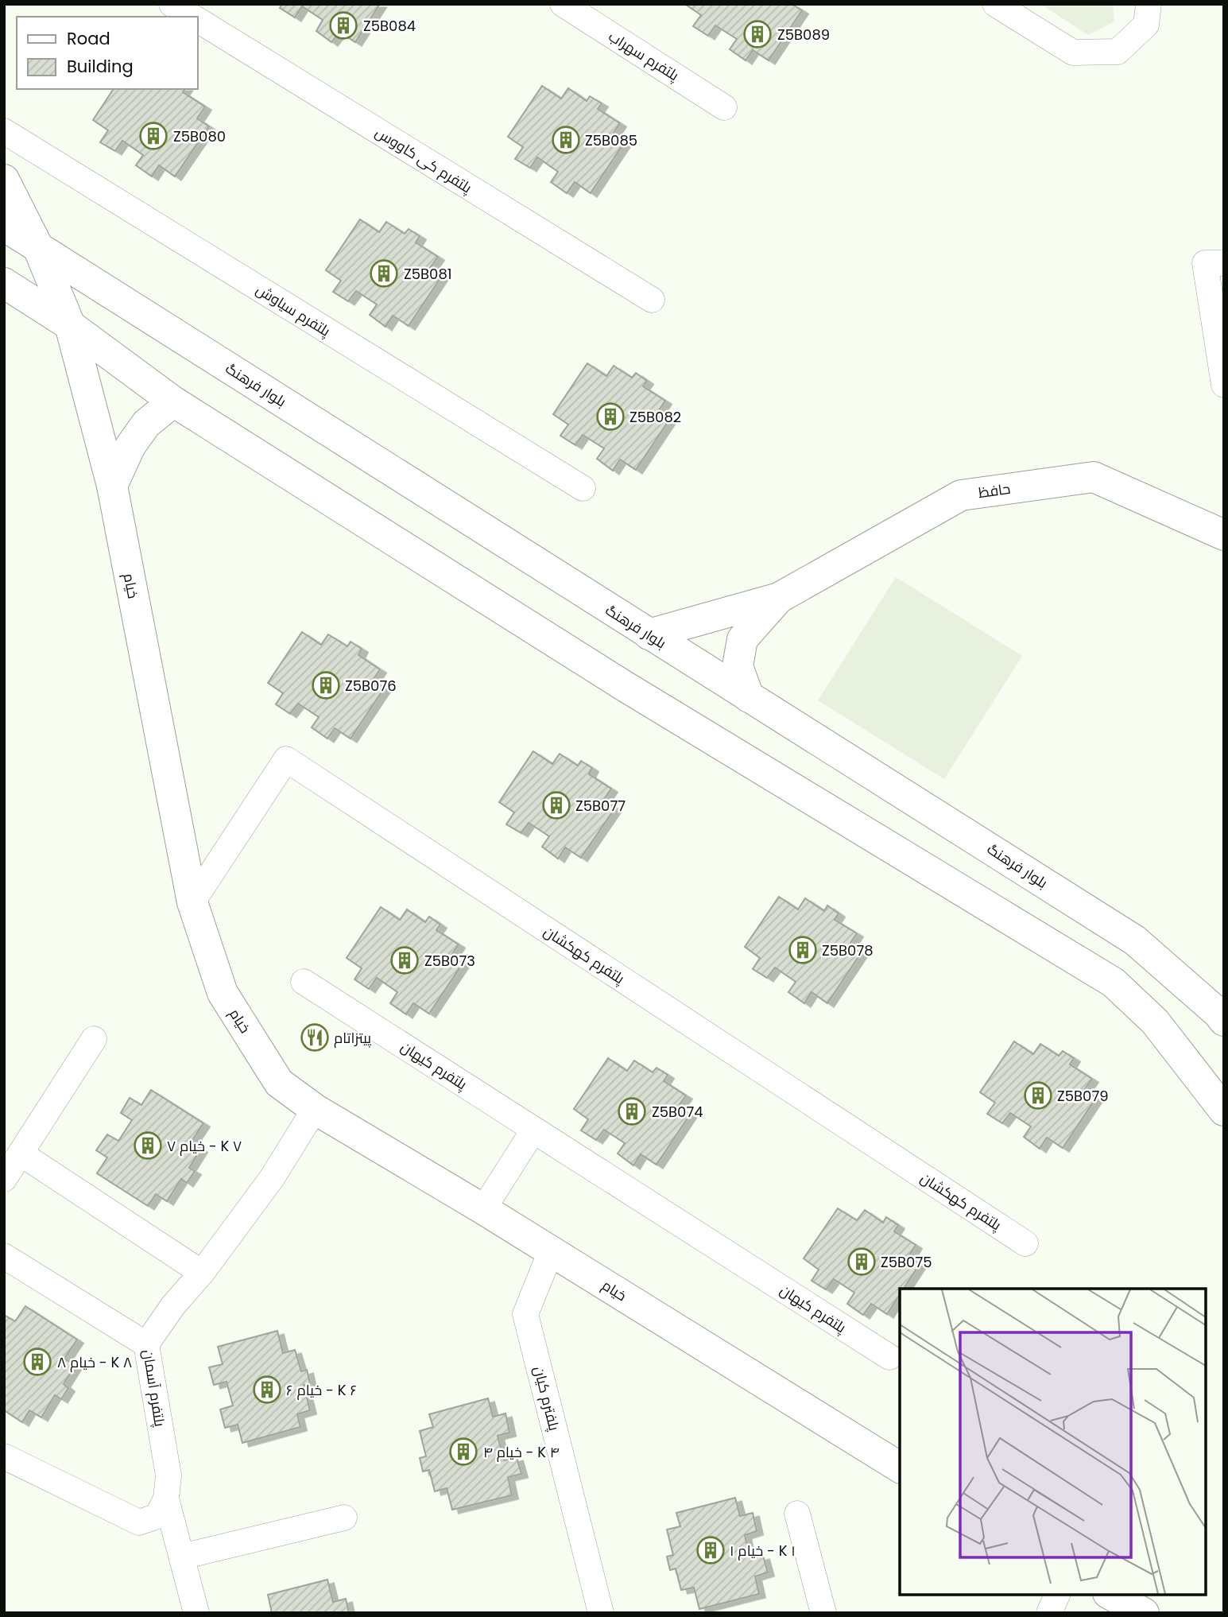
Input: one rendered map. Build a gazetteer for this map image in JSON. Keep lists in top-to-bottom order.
{
  "streets": {
    "main road": ["بلوار فرهنگ", "حافظ", "خیام"],
    "street": [
      "پلتفرم سهراب",
      "پلتفرم کی کاووس",
      "پلتفرم سیاوش",
      "پلتفرم کهکشان",
      "پلتفرم کیهان",
      "پلتفرم آسمان",
      "پلفترم کیان"
    ]
  },
  "crossings": [
    ["بلوار فرهنگ", "خیام"],
    ["خیام", "پلتفرم کهکشان"],
    ["خیام", "پلتفرم کیهان"],
    ["خیام", "پلتفرم آسمان"],
    ["خیام", "پلفترم کیان"]
  ],
  "places": {
    "building": [
      "Z5B084",
      "Z5B089",
      "Z5B080",
      "Z5B085",
      "Z5B081",
      "Z5B082",
      "Z5B076",
      "Z5B077",
      "Z5B078",
      "Z5B073",
      "Z5B079",
      "Z5B074",
      "خیام ۷ - K ۷",
      "Z5B075",
      "خیام ۸ - K ۸",
      "خیام ۶ - K ۶",
      "خیام ۴ - K ۴",
      "خیام ۱ - K ۱"
    ],
    "restaurant": ["پیتزاتام"]
  },
  "legend": ["Road", "Building"]
}
